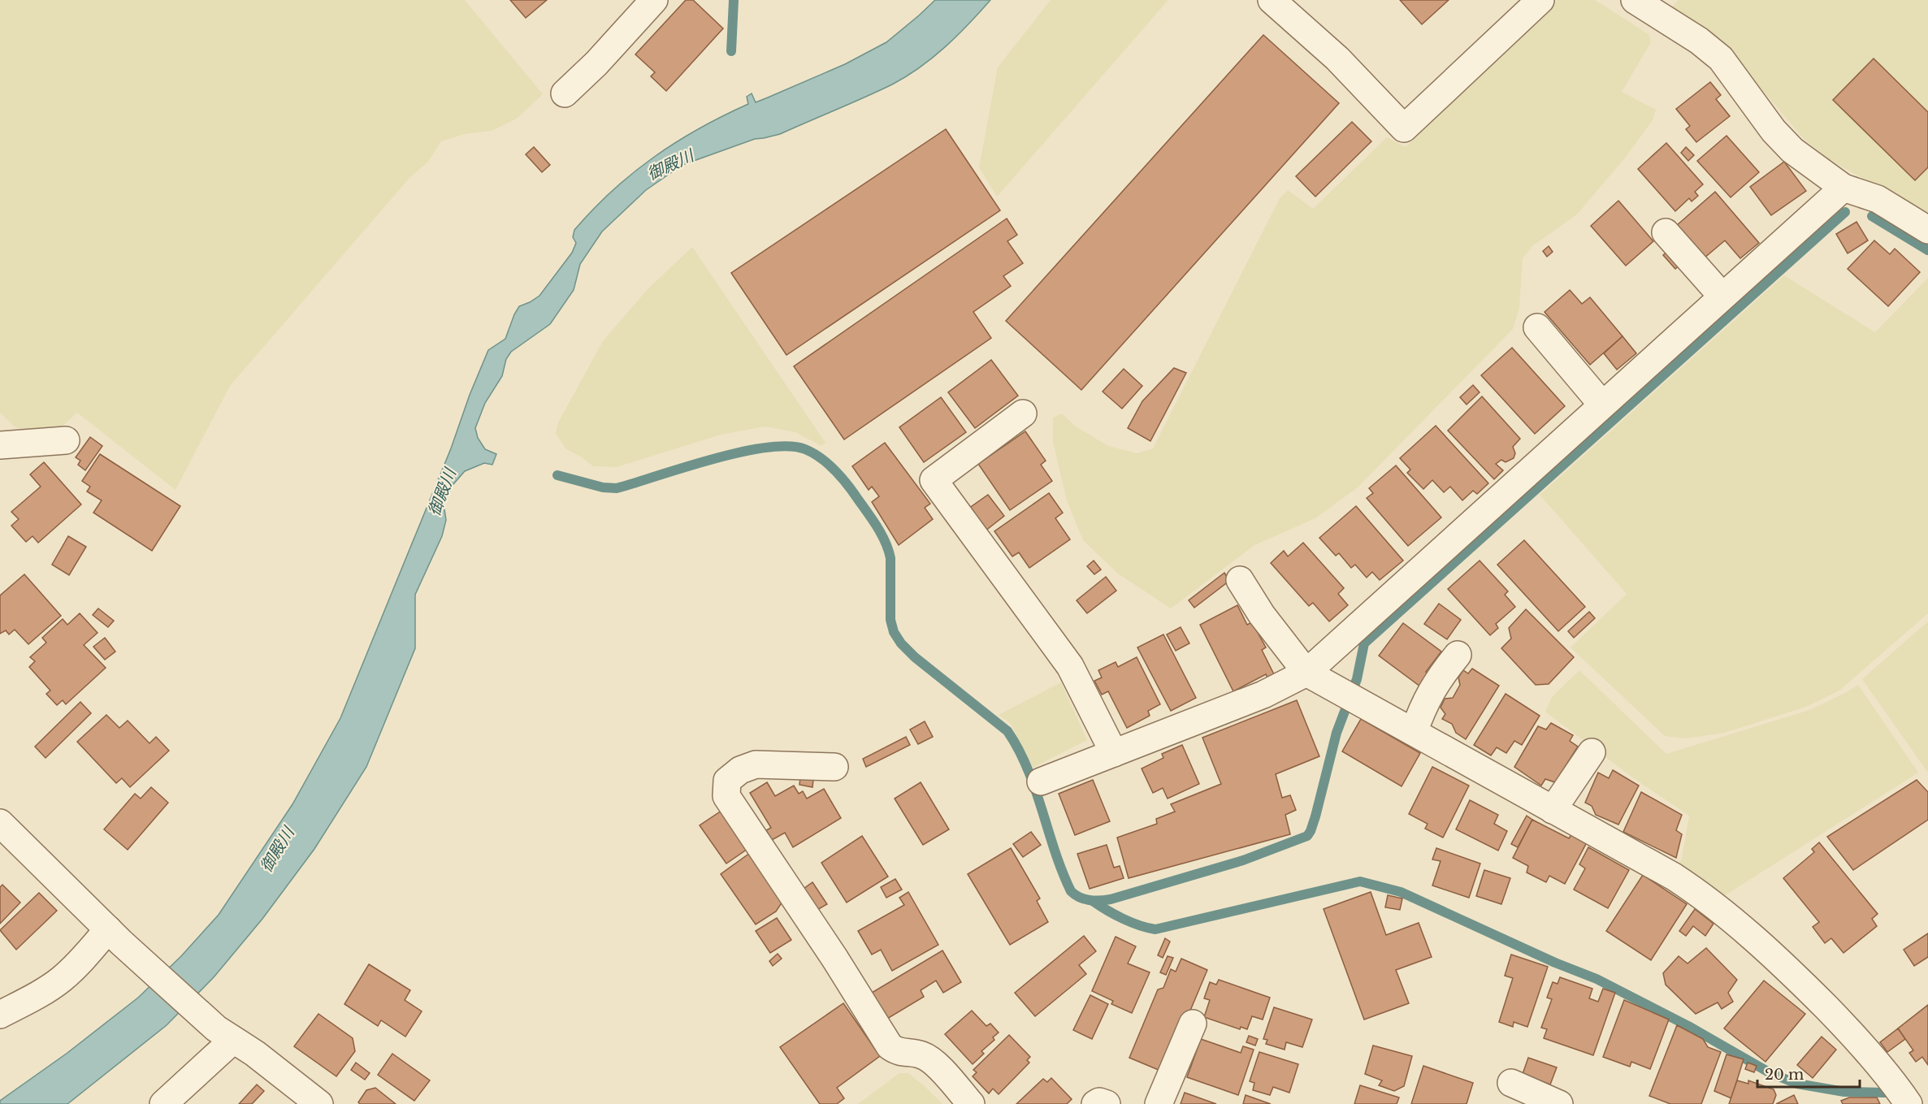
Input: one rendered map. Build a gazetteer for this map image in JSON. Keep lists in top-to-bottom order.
{
  "water": ["御殿川"],
  "scale_bar": "20 m"
}
